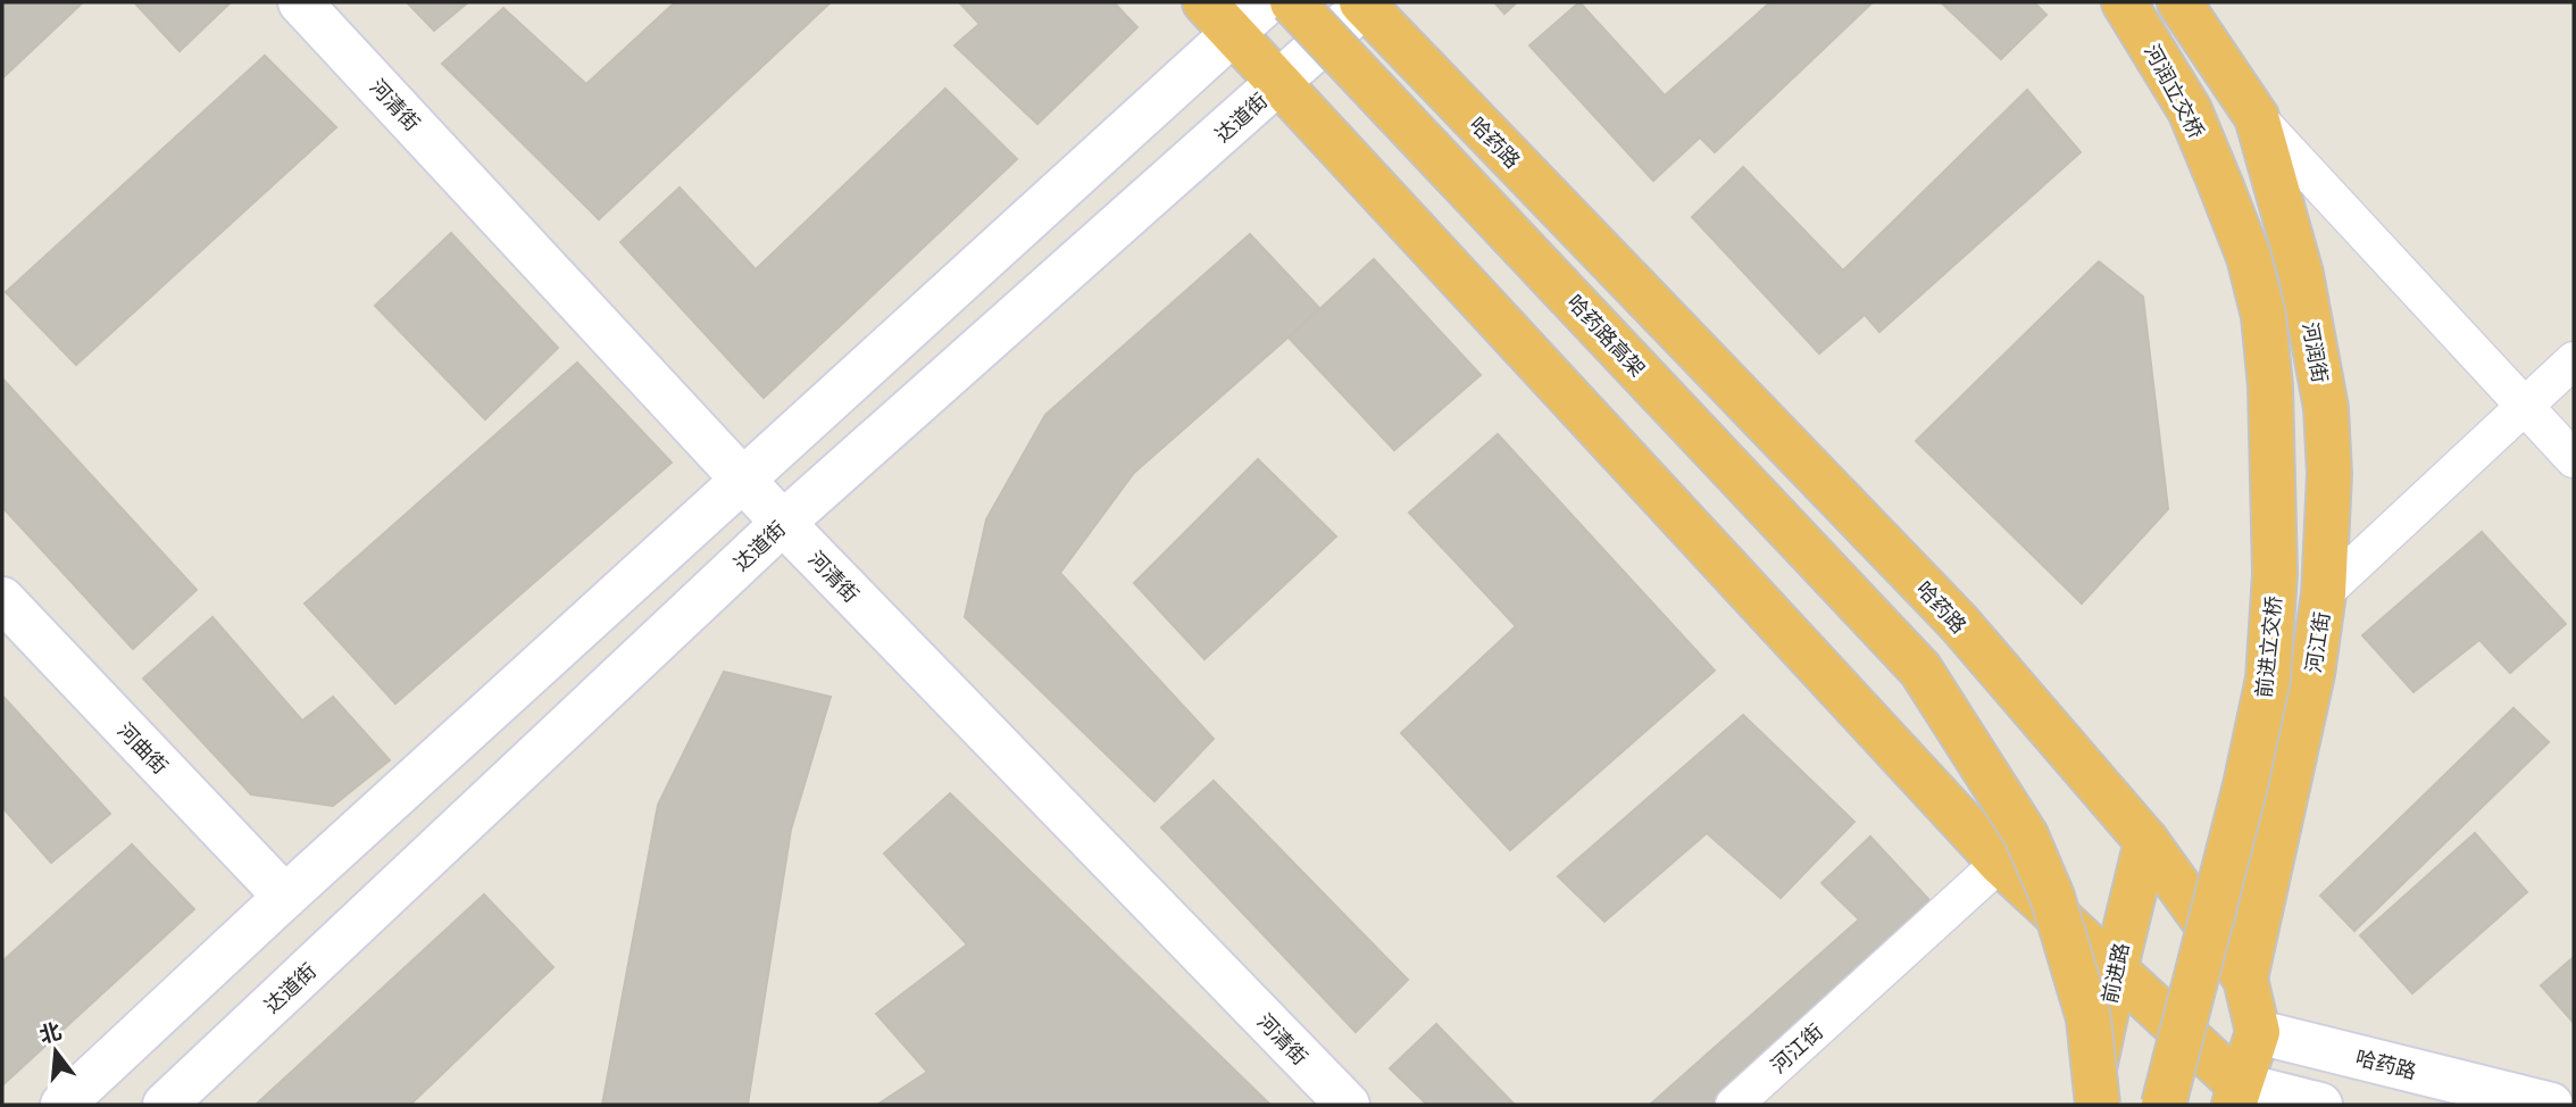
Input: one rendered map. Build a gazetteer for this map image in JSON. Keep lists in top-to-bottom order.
{
  "streets": {
    "highway": [
      "河润立交桥",
      "哈药路",
      "哈药路高架",
      "河润街",
      "河江街",
      "前进立交桥",
      "前进路"
    ],
    "main road": ["河清街", "达道街", "河曲街"]
  },
  "crossings": [
    ["河润立交桥", "前进立交桥"],
    ["河清街", "达道街"],
    ["达道街", "哈药路"],
    ["哈药路", "河江街"],
    ["哈药路", "前进路"],
    ["河润街", "河江街"]
  ],
  "north": "top"
}
